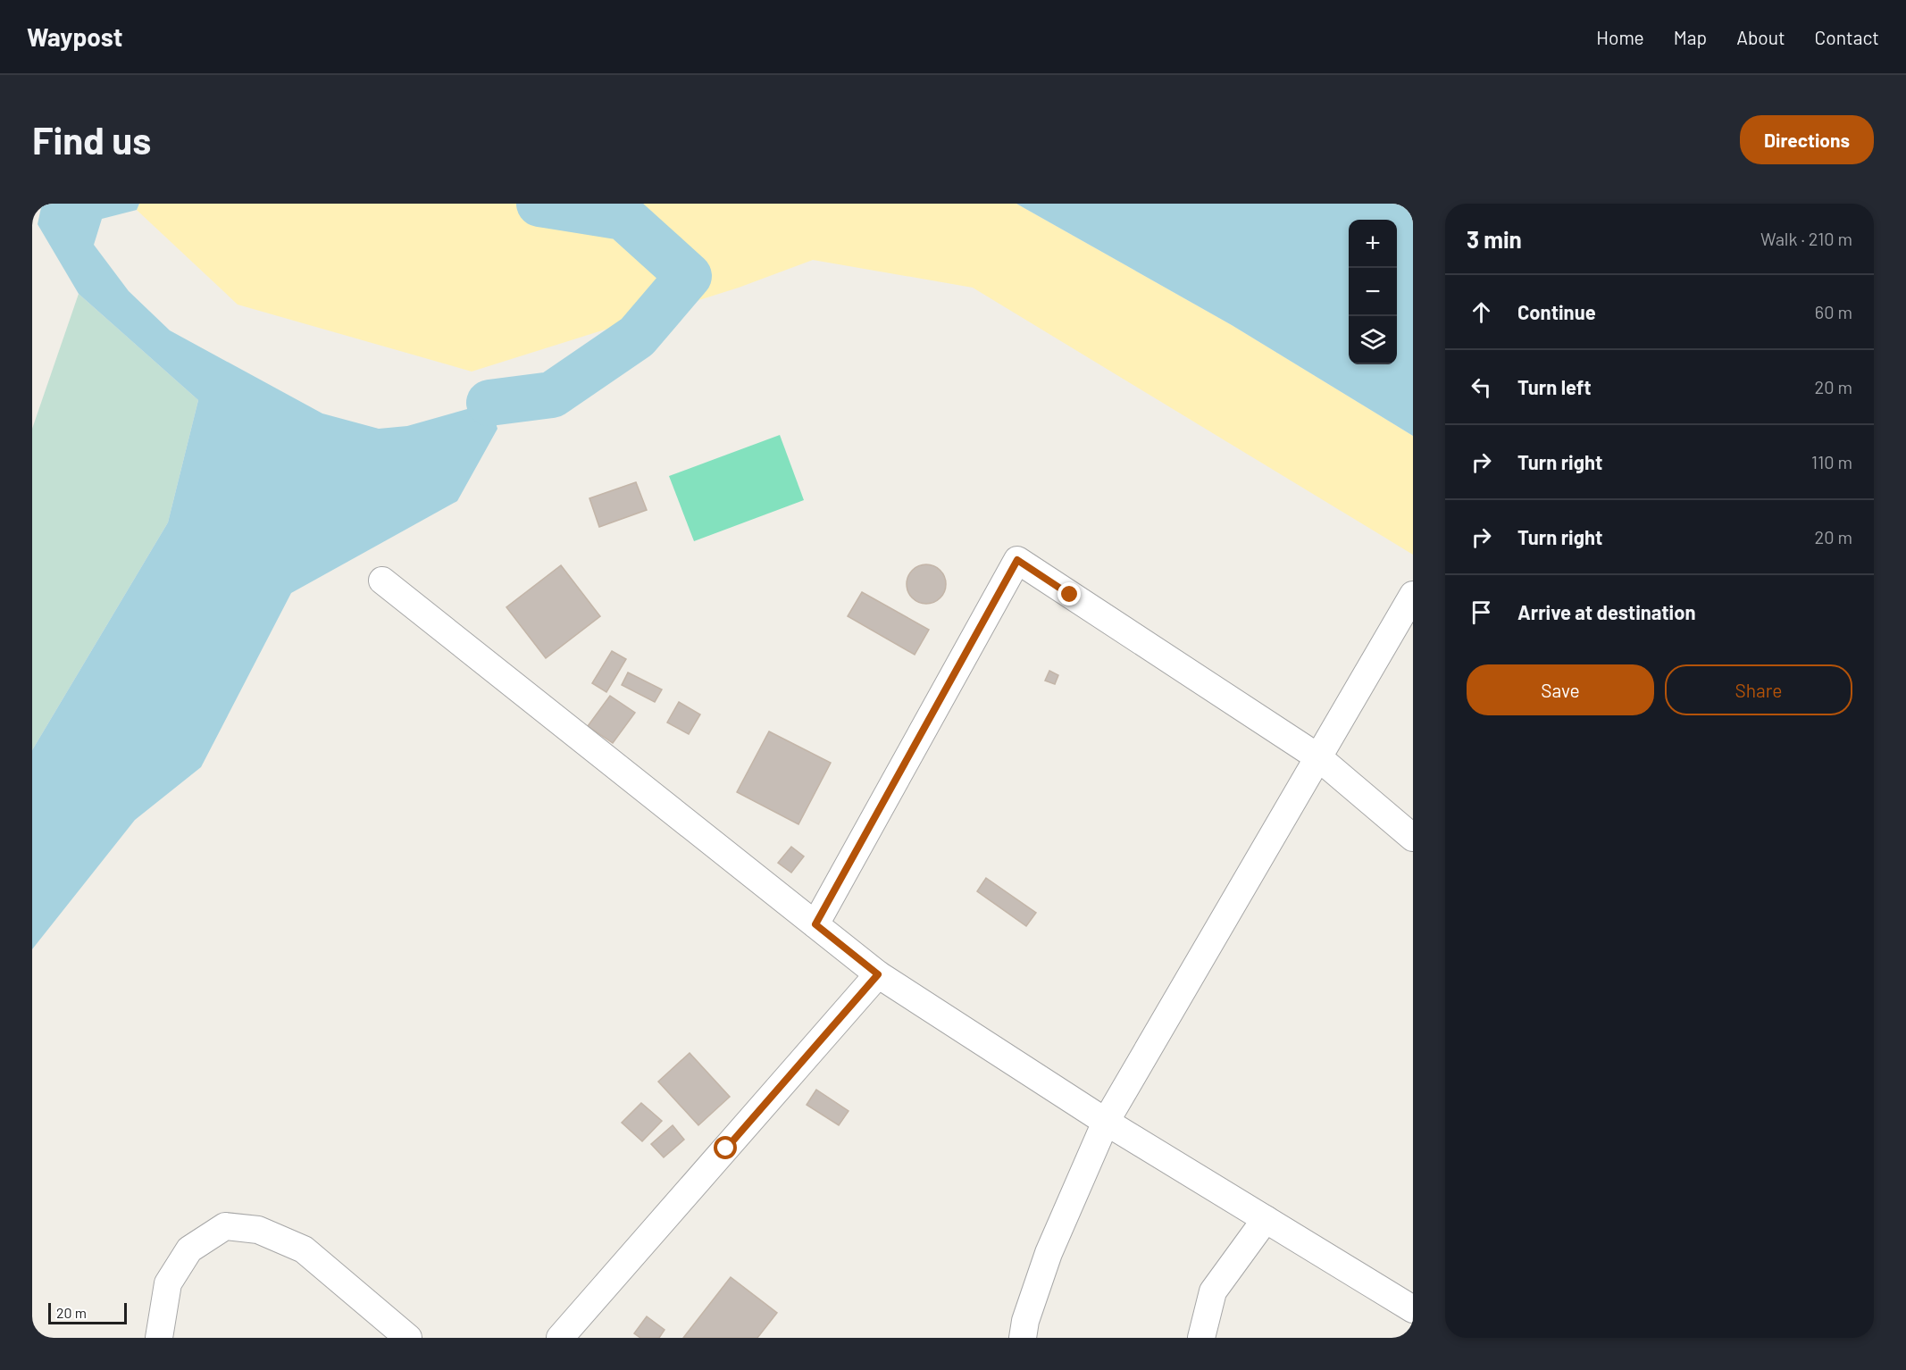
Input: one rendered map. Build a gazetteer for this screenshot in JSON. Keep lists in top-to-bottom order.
{
  "scale_bar": "20 m",
  "page": {
    "header": "Waypost",
    "nav": [
      "Home",
      "Map",
      "About",
      "Contact"
    ],
    "buttons": [
      "Directions",
      ["Save", "Share"]
    ],
    "title": "Find us",
    "heading": ["3 min", "Walk · 210 m"],
    "map_buttons": ["+", "−"],
    "list": [
      ["Continue", "60 m"],
      ["Turn left", "20 m"],
      ["Turn right", "110 m"],
      ["Turn right", "20 m"],
      "Arrive at destination"
    ],
    "scale": "20 m"
  }
}
